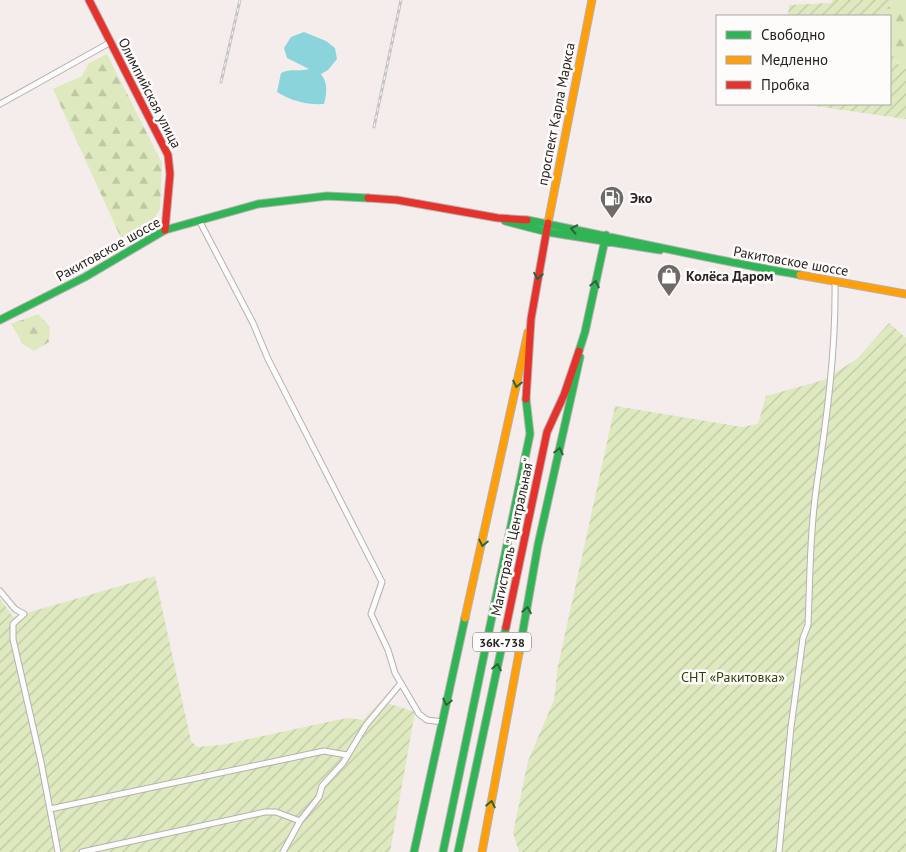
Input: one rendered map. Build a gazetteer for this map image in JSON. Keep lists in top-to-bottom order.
{
  "streets": {
    "main road": [
      "Олимпийская улица",
      "проспект Карла Маркса",
      "Ракитовское шоссе",
      "Магистраль \"Центральная\"",
      "36К-738"
    ]
  },
  "crossings": [
    ["Олимпийская улица", "Ракитовское шоссе"],
    ["проспект Карла Маркса", "Ракитовское шоссе"],
    ["проспект Карла Маркса", "36К-738"],
    ["Ракитовское шоссе", "36К-738"],
    ["Магистраль \"Центральная\"", "36К-738"]
  ],
  "parks": ["СНТ «Ракитовка»"],
  "places": {
    "fuel station": ["Эко"],
    "shop": ["Колёса Даром"]
  },
  "legend": ["Свободно", "Медленно", "Пробка"]
}
